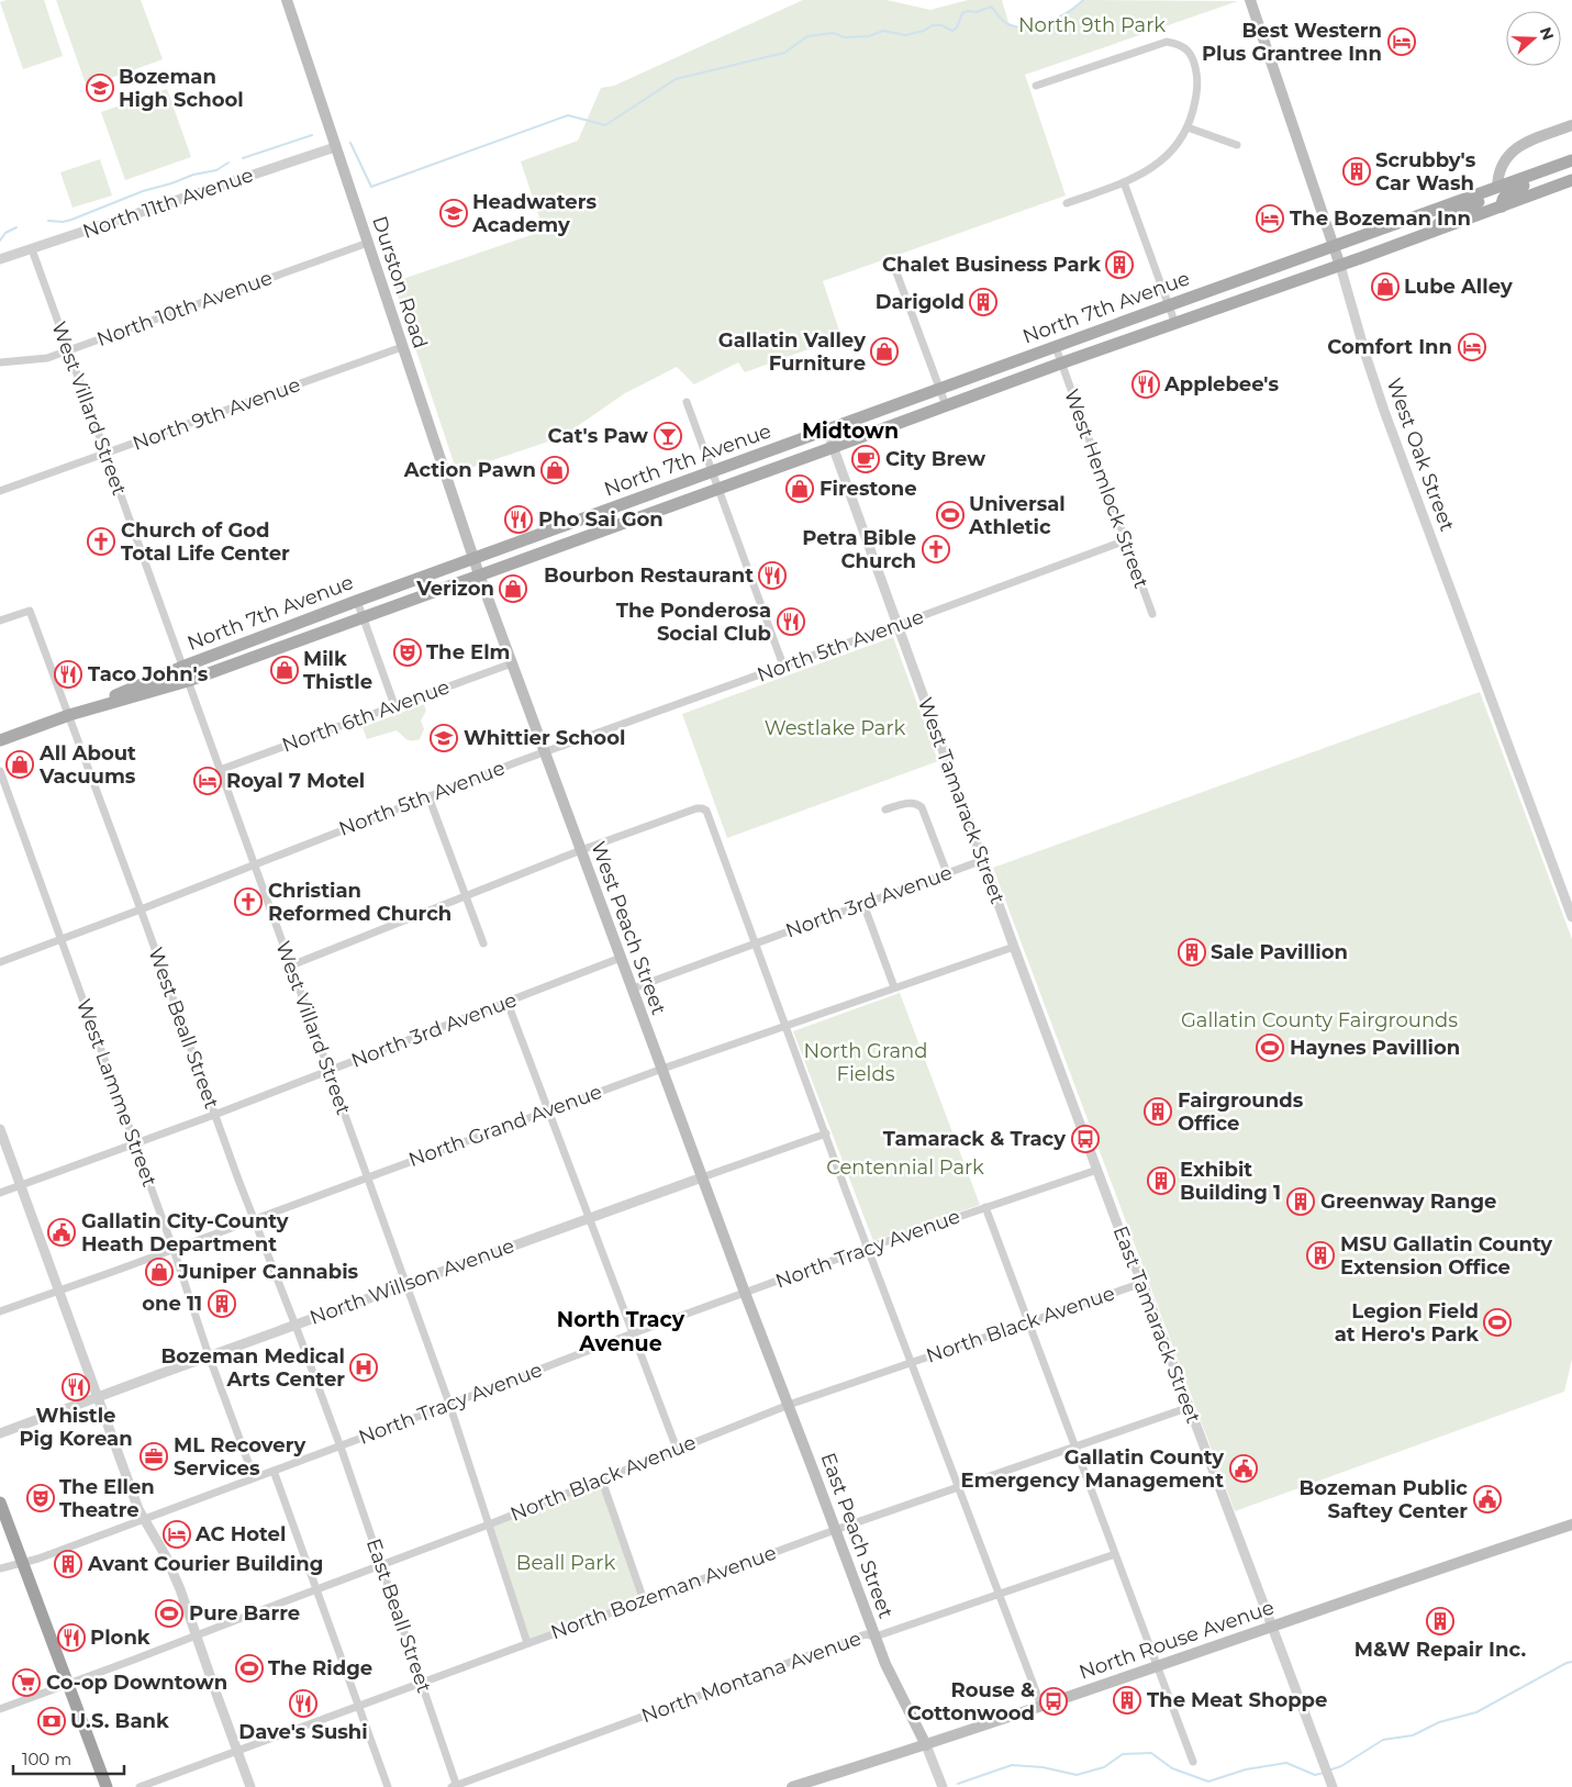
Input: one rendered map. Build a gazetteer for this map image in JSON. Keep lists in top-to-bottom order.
{
  "streets": {
    "main road": [
      "Durston Road",
      "North 7th Avenue",
      "West Oak Street",
      "West Peach Street",
      "East Peach Street",
      "North Rouse Avenue"
    ],
    "street": [
      "North 11th Avenue",
      "North 10th Avenue",
      "West Villard Street",
      "North 9th Avenue",
      "West Hemlock Street",
      "North 5th Avenue",
      "North 6th Avenue",
      "West Tamarack Street",
      "North 3rd Avenue",
      "West Beall Street",
      "West Lamme Street",
      "North Grand Avenue",
      "North Tracy Avenue",
      "North Willson Avenue",
      "North Black Avenue",
      "East Tamarack Street",
      "North Bozeman Avenue",
      "East Beall Street",
      "North Montana Avenue"
    ]
  },
  "crossings": [
    ["North 11th Avenue", "Durston Road"],
    ["North 11th Avenue", "West Villard Street"],
    ["Durston Road", "North 7th Avenue"],
    ["Durston Road", "North 10th Avenue"],
    ["Durston Road", "North 9th Avenue"],
    ["Durston Road", "West Peach Street"],
    ["North 7th Avenue", "West Villard Street"],
    ["North 7th Avenue", "West Oak Street"],
    ["North 7th Avenue", "West Hemlock Street"],
    ["North 7th Avenue", "West Tamarack Street"],
    ["North 7th Avenue", "West Peach Street"],
    ["North 7th Avenue", "West Beall Street"],
    ["North 10th Avenue", "West Villard Street"],
    ["West Villard Street", "North 9th Avenue"],
    ["West Villard Street", "North 5th Avenue"],
    ["West Villard Street", "North 6th Avenue"],
    ["West Villard Street", "North 3rd Avenue"],
    ["West Villard Street", "North Grand Avenue"],
    ["West Villard Street", "North Tracy Avenue"],
    ["West Villard Street", "North Willson Avenue"],
    ["West Villard Street", "North Black Avenue"],
    ["West Villard Street", "North Bozeman Avenue"],
    ["West Hemlock Street", "North 5th Avenue"],
    ["North 5th Avenue", "West Tamarack Street"],
    ["North 5th Avenue", "West Peach Street"],
    ["North 5th Avenue", "West Beall Street"],
    ["North 5th Avenue", "West Lamme Street"],
    ["North 6th Avenue", "West Peach Street"],
    ["West Tamarack Street", "North 3rd Avenue"],
    ["West Tamarack Street", "North Grand Avenue"],
    ["West Tamarack Street", "North Tracy Avenue"],
    ["West Tamarack Street", "East Tamarack Street"],
    ["North 3rd Avenue", "West Peach Street"],
    ["North 3rd Avenue", "West Beall Street"],
    ["North 3rd Avenue", "West Lamme Street"],
    ["West Peach Street", "North Grand Avenue"],
    ["West Peach Street", "North Tracy Avenue"],
    ["West Peach Street", "North Willson Avenue"],
    ["West Peach Street", "East Peach Street"],
    ["West Beall Street", "North Grand Avenue"],
    ["West Beall Street", "North Tracy Avenue"],
    ["West Beall Street", "North Willson Avenue"],
    ["West Beall Street", "East Beall Street"],
    ["West Lamme Street", "North Grand Avenue"],
    ["West Lamme Street", "North Tracy Avenue"],
    ["West Lamme Street", "North Willson Avenue"],
    ["North Tracy Avenue", "East Tamarack Street"],
    ["North Tracy Avenue", "East Peach Street"],
    ["North Tracy Avenue", "East Beall Street"],
    ["North Black Avenue", "East Tamarack Street"],
    ["North Black Avenue", "East Peach Street"],
    ["North Black Avenue", "East Beall Street"],
    ["East Tamarack Street", "North Bozeman Avenue"],
    ["East Tamarack Street", "North Rouse Avenue"],
    ["East Peach Street", "North Bozeman Avenue"],
    ["East Peach Street", "North Rouse Avenue"],
    ["East Peach Street", "North Montana Avenue"],
    ["North Bozeman Avenue", "East Beall Street"],
    ["East Beall Street", "North Montana Avenue"]
  ],
  "districts": ["Midtown", "North Tracy Avenue"],
  "parks": [
    "North 9th Park",
    "Westlake Park",
    "Gallatin County Fairgrounds",
    "North Grand Fields",
    "Centennial Park",
    "Beall Park"
  ],
  "places": {
    "hotel": [
      "Best Western Plus Grantree Inn",
      "The Bozeman Inn",
      "Comfort Inn",
      "Royal 7 Motel",
      "AC Hotel"
    ],
    "school or university": ["Bozeman High School", "Headwaters Academy", "Whittier School"],
    "building": [
      "Scrubby's Car Wash",
      "Chalet Business Park",
      "Darigold",
      "Sale Pavillion",
      "Fairgrounds Office",
      "Exhibit Building 1",
      "Greenway Range",
      "MSU Gallatin County Extension Office",
      "one 11",
      "Avant Courier Building",
      "M&W Repair Inc.",
      "The Meat Shoppe"
    ],
    "shop": [
      "Lube Alley",
      "Gallatin Valley Furniture",
      "Action Pawn",
      "Firestone",
      "Verizon",
      "Milk Thistle",
      "All About Vacuums",
      "Juniper Cannabis"
    ],
    "restaurant": [
      "Applebee's",
      "Pho Sai Gon",
      "Bourbon Restaurant",
      "The Ponderosa Social Club",
      "Taco John's",
      "Whistle Pig Korean",
      "Plonk",
      "Dave's Sushi"
    ],
    "bar": ["Cat's Paw"],
    "cafe": ["City Brew"],
    "sports": [
      "Universal Athletic",
      "Haynes Pavillion",
      "Legion Field at Hero's Park",
      "Pure Barre",
      "The Ridge"
    ],
    "church": ["Church of God Total Life Center", "Petra Bible Church", "Christian Reformed Church"],
    "theatre": ["The Elm", "The Ellen Theatre"],
    "bus stop": ["Tamarack & Tracy", "Rouse & Cottonwood"],
    "public building": ["Gallatin City-County Heath Department", "Gallatin County Emergency Management", "Bozeman Public Saftey Center"],
    "hospital": ["Bozeman Medical Arts Center"],
    "office": ["ML Recovery Services"],
    "supermarket": ["Co-op Downtown"],
    "bank": ["U.S. Bank"]
  },
  "scale_bar": "100 m",
  "north": "right"
}
